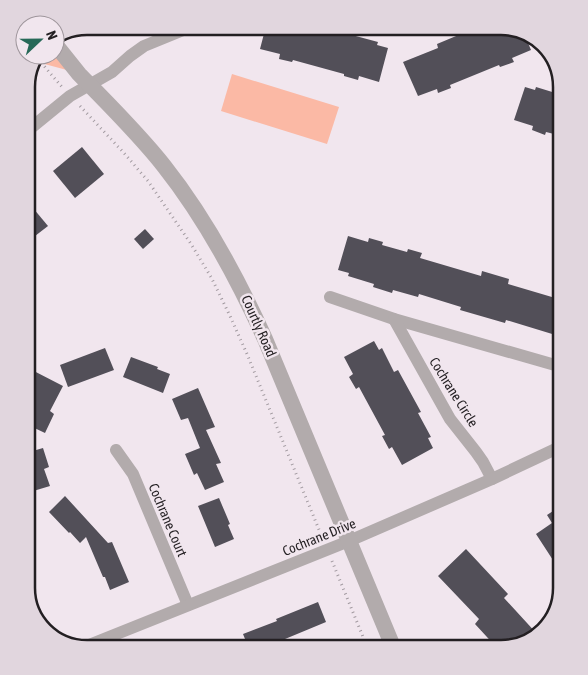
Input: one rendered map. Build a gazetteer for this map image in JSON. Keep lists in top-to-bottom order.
{
  "streets": {
    "street": [
      "Courtly Road",
      "Cochrane Circle",
      "Cochrane Court",
      "Cochrane Drive"
    ]
  },
  "crossings": [
    ["Courtly Road", "Cochrane Drive"],
    ["Cochrane Circle", "Cochrane Drive"],
    ["Cochrane Court", "Cochrane Drive"]
  ],
  "north": "right"
}
